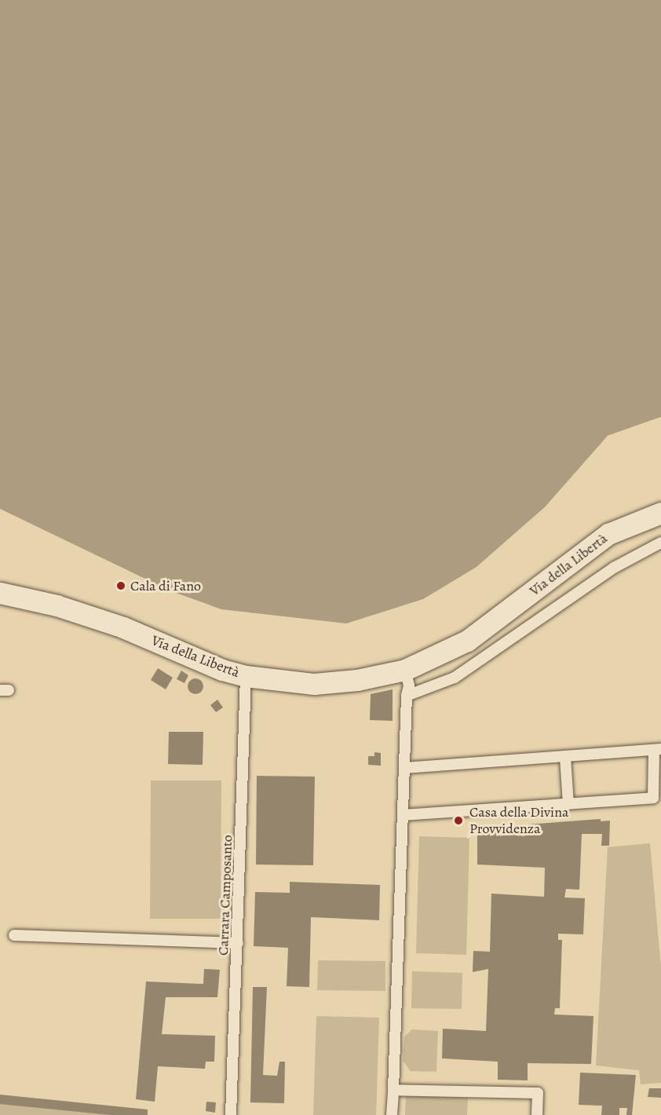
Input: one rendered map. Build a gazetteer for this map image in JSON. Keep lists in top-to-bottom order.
{
  "streets": {
    "street": ["Via della Libertà"],
    "lane": ["Carrara Camposanto"]
  },
  "crossings": [
    ["Via della Libertà", "Carrara Camposanto"]
  ],
  "places": ["Cala di Fano", "Casa della Divina Provvidenza"]
}
